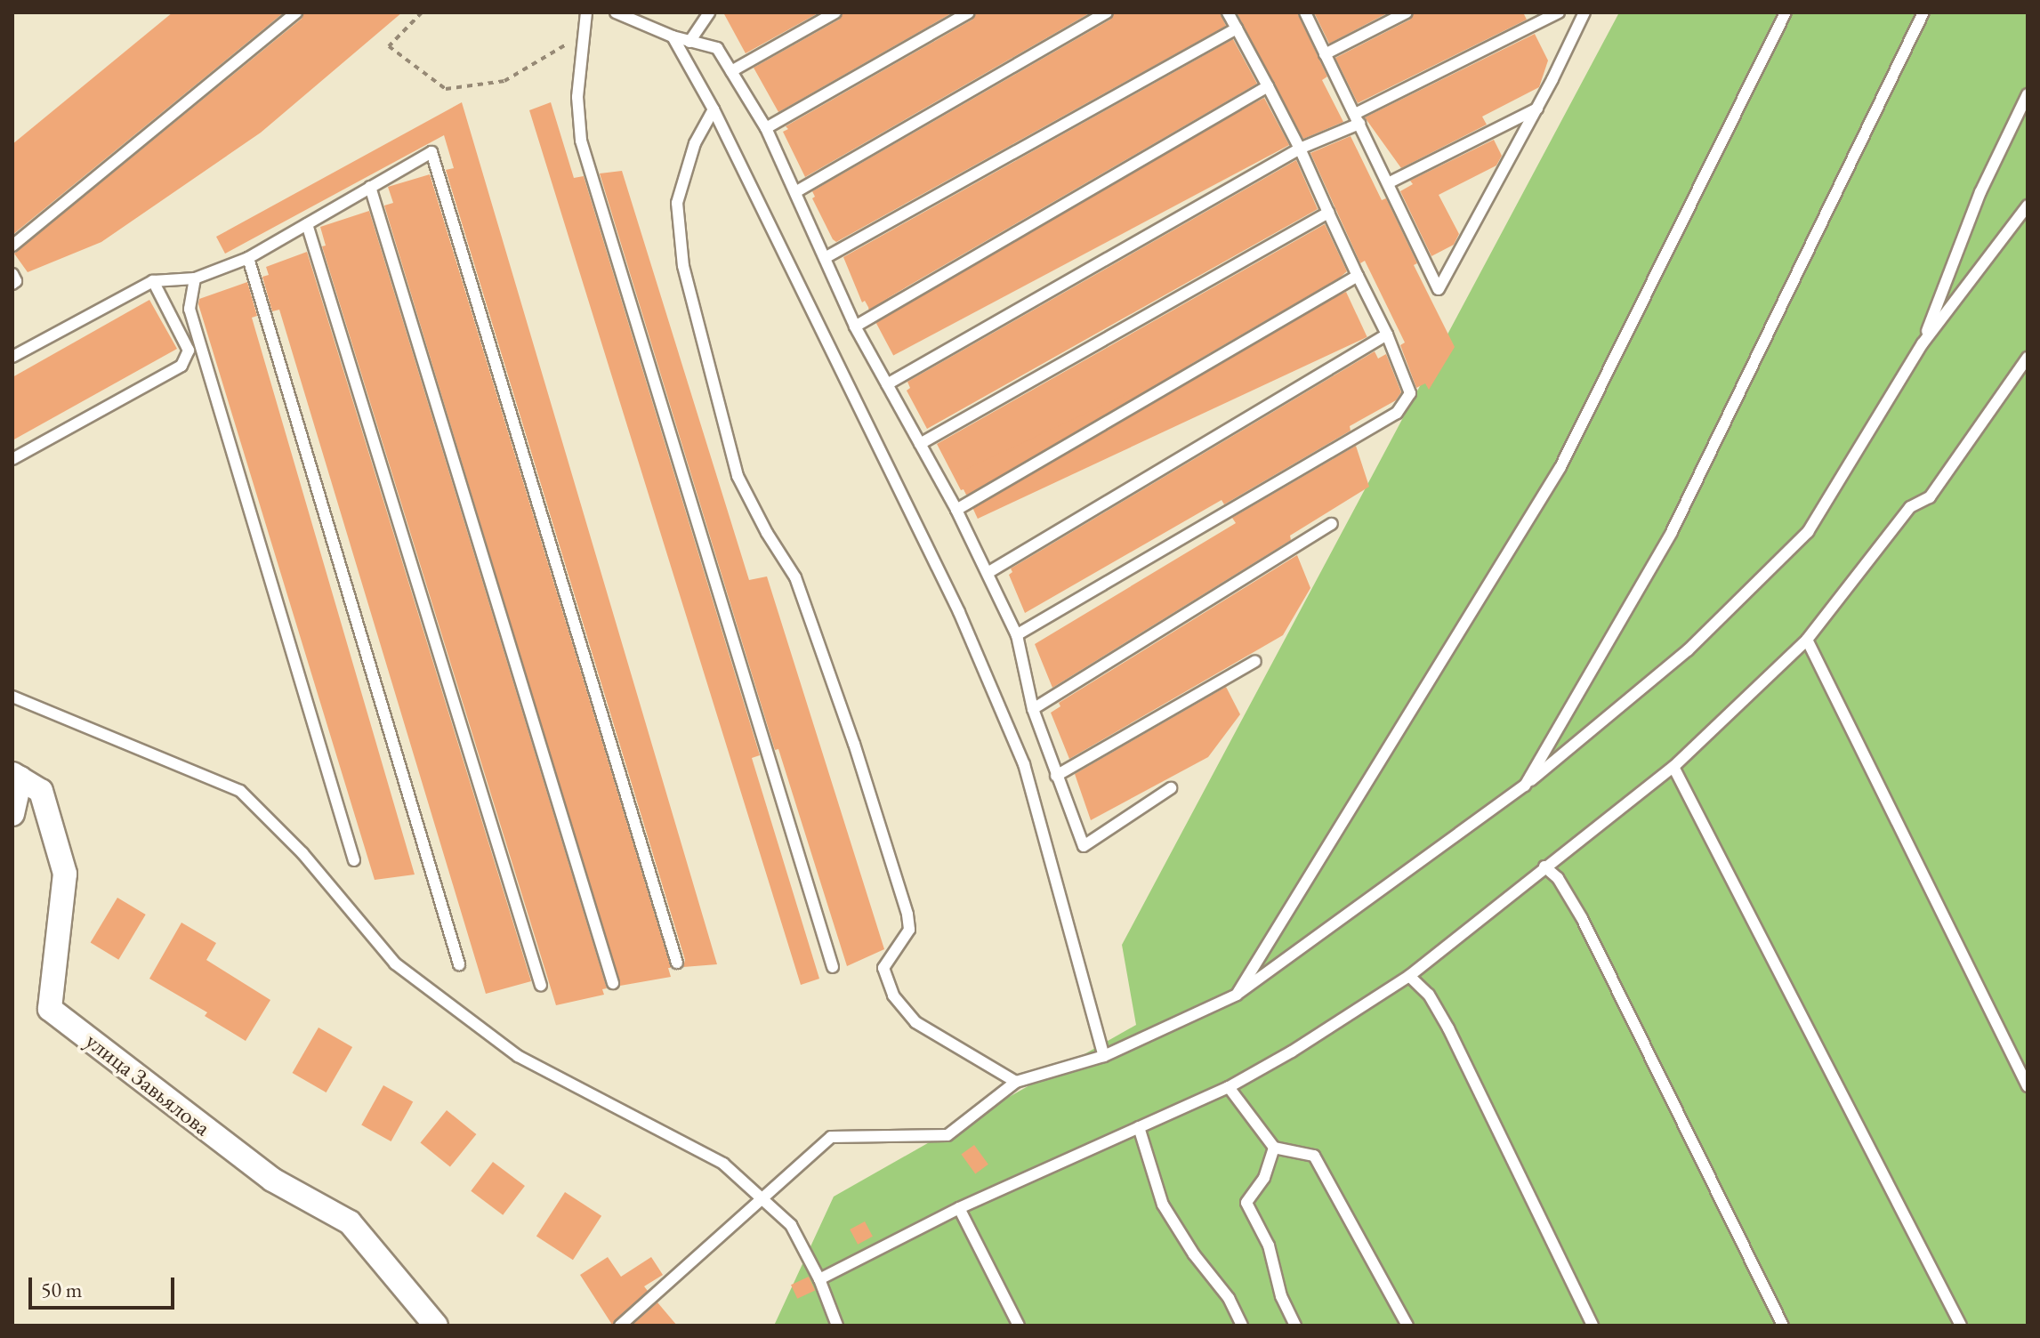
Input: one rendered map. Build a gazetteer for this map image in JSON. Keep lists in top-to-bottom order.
{
  "streets": {
    "street": ["улица Завьялова"]
  },
  "scale_bar": "50 m"
}
